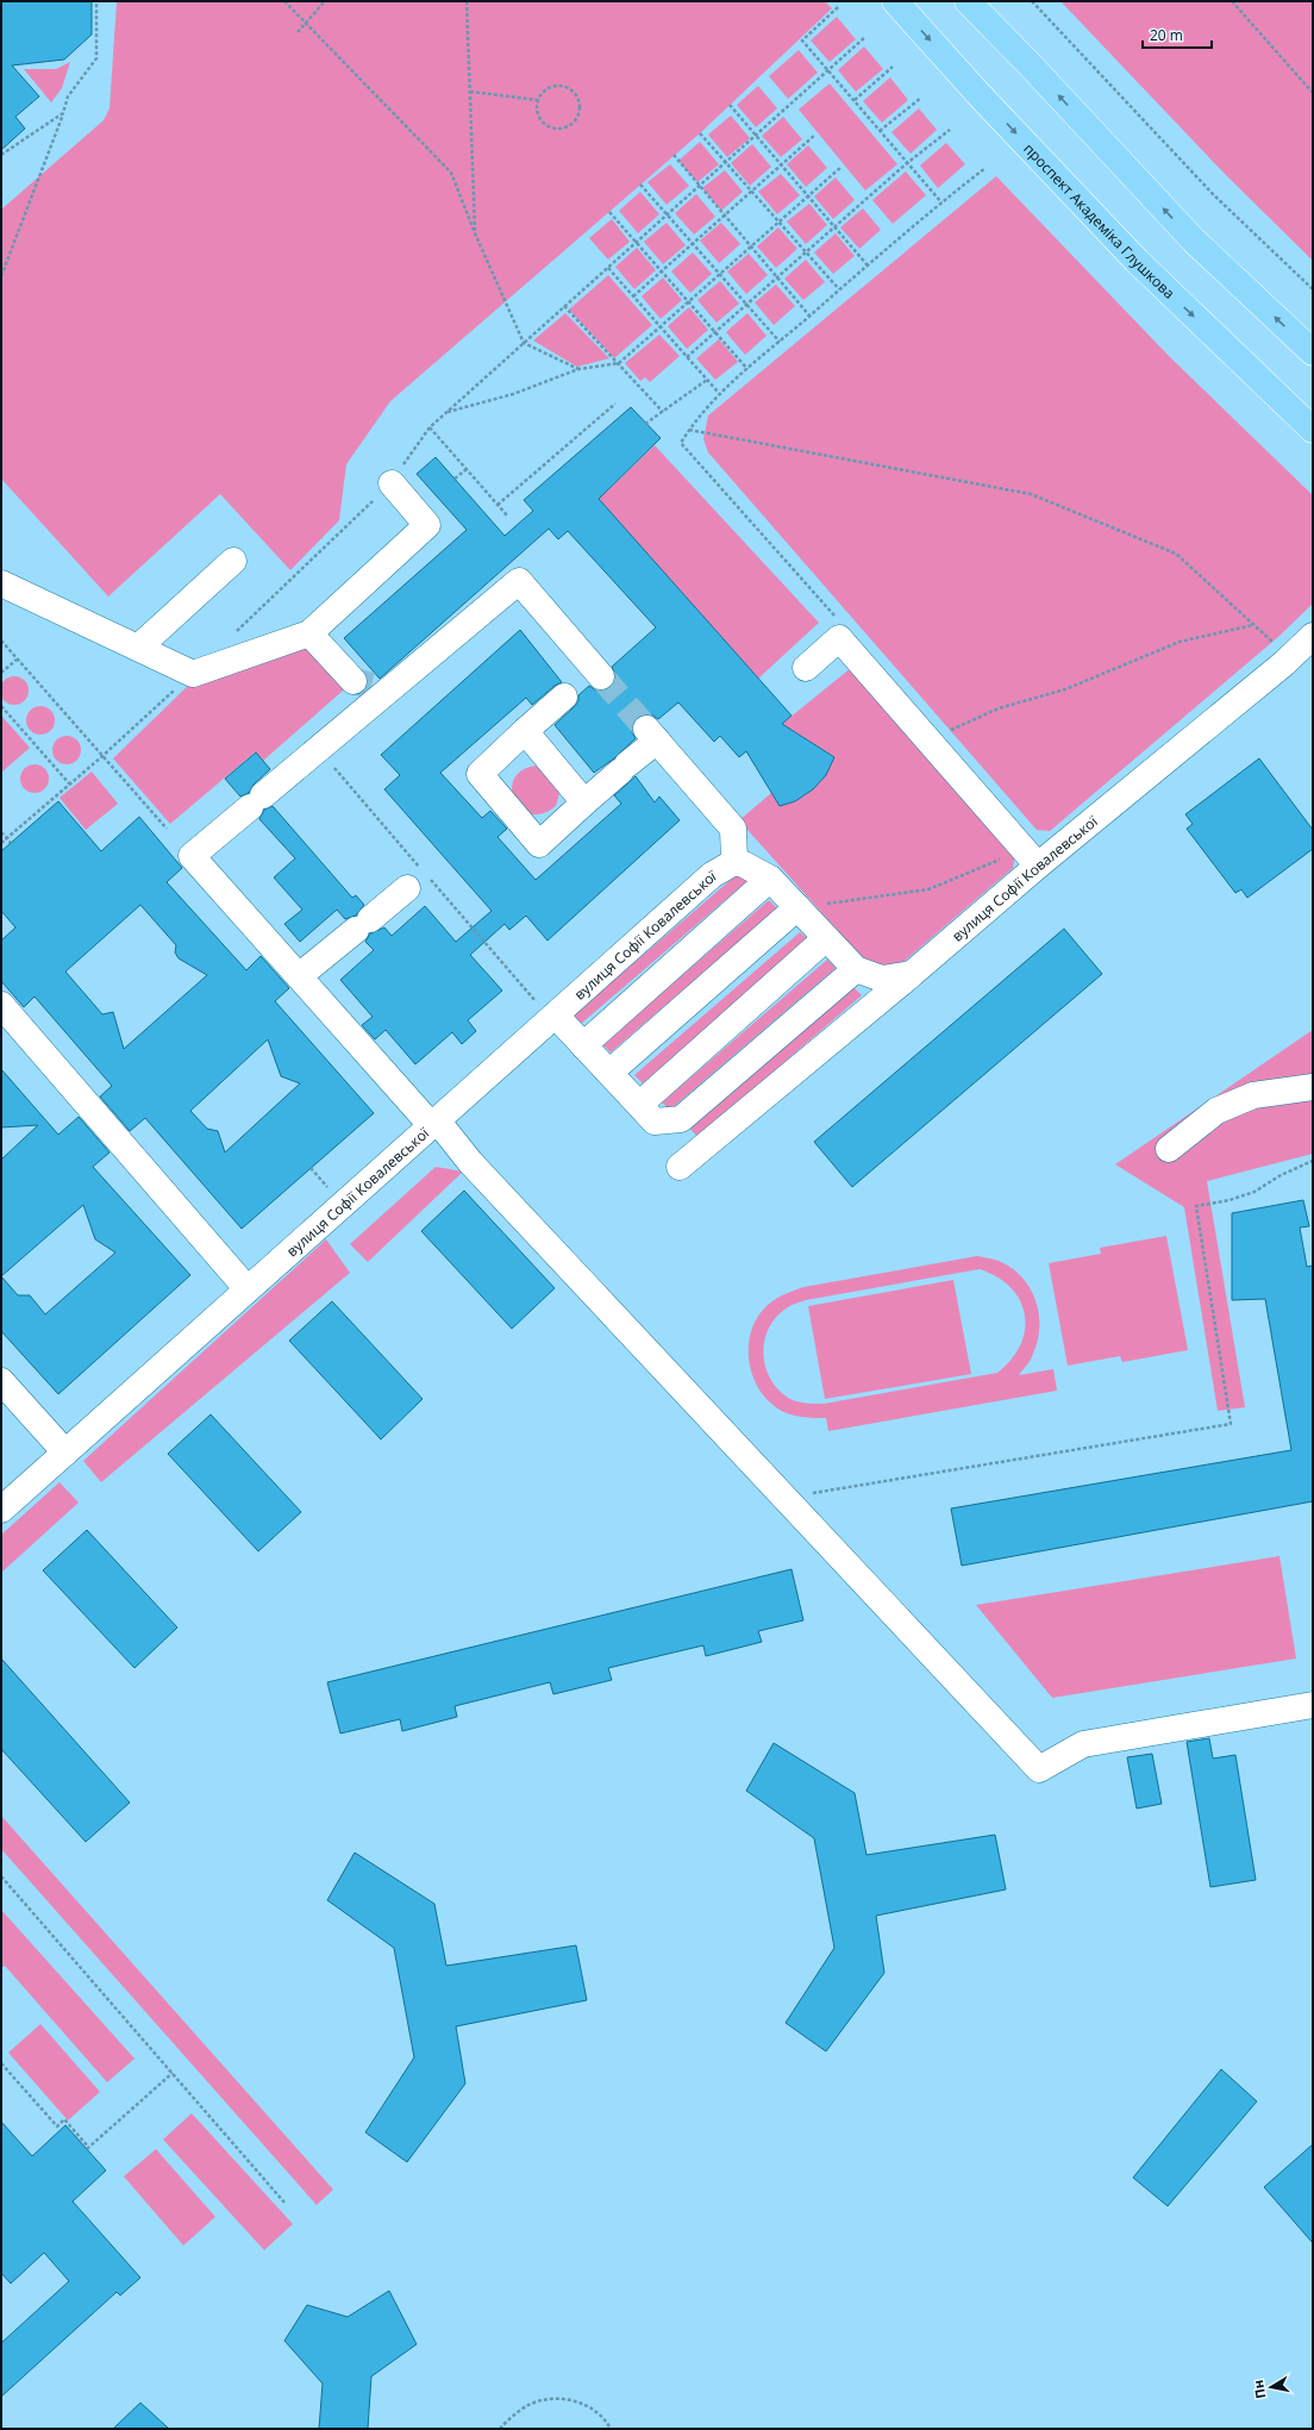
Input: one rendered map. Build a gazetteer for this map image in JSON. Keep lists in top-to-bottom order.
{
  "streets": {
    "highway": ["проспект Академіка Глушкова"],
    "street": ["вулиця Софії Ковалевської"]
  },
  "scale_bar": "20 m",
  "north": "left"
}
